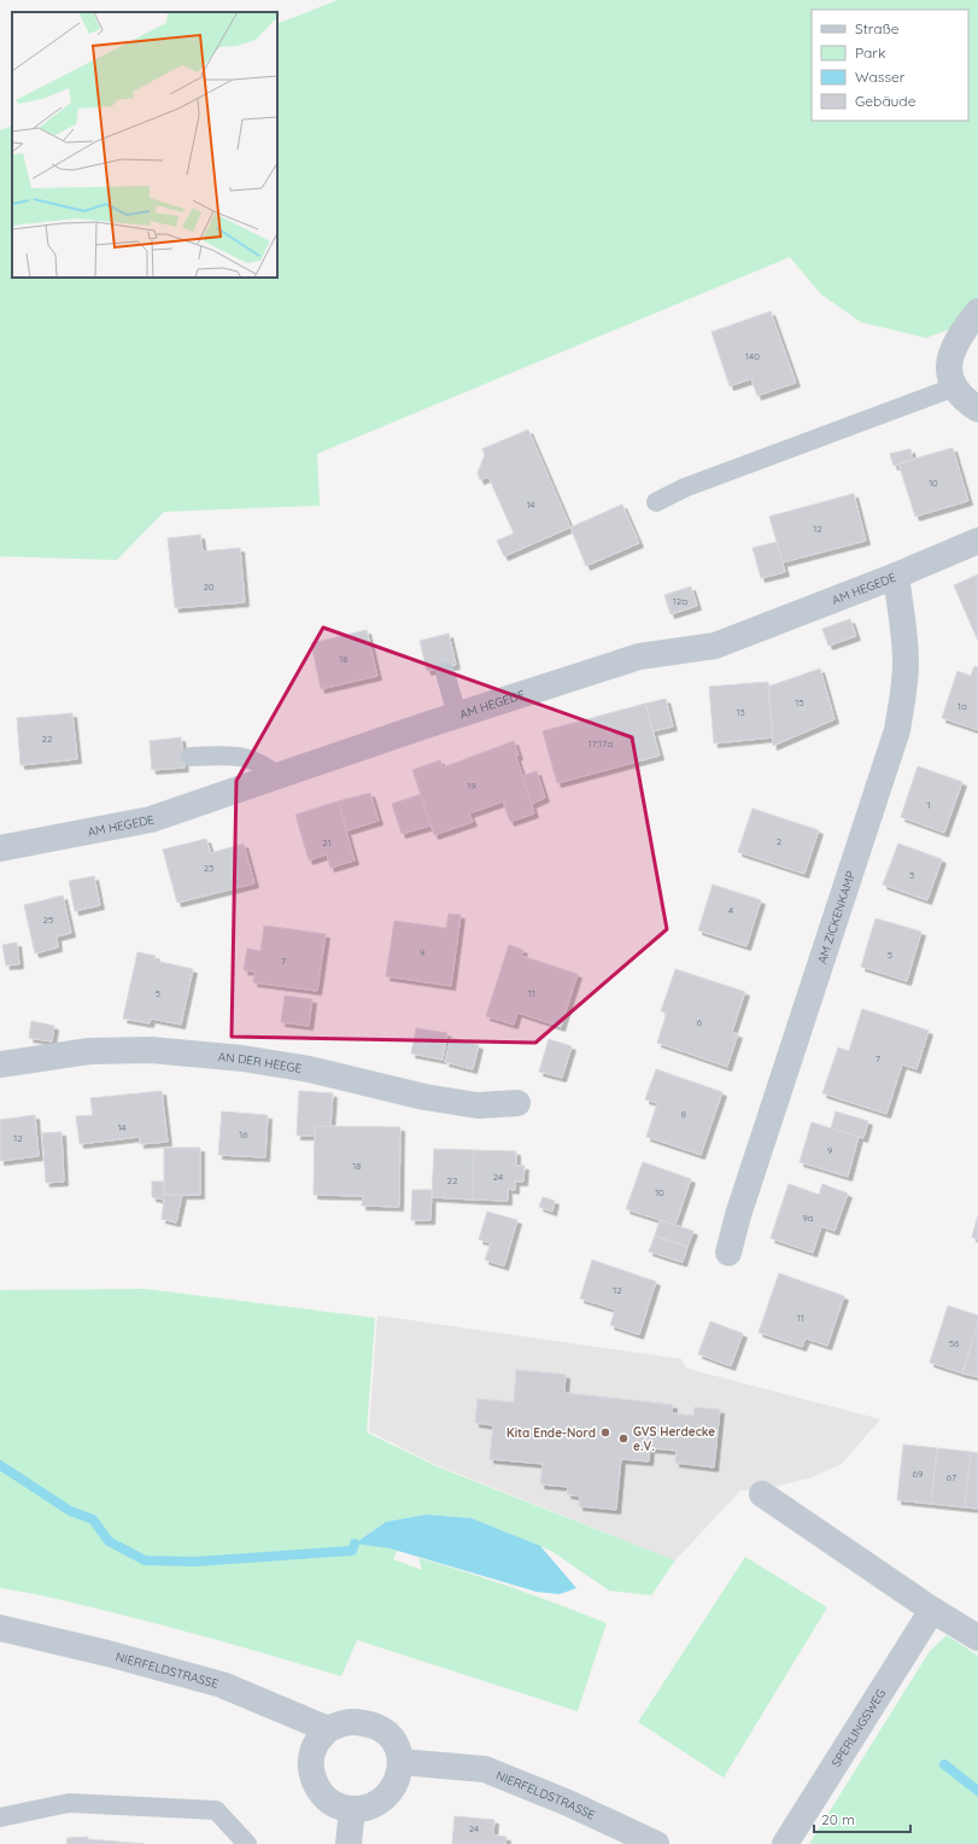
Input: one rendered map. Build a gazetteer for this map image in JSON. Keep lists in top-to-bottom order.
{
  "streets": {
    "street": [
      "AM HEGEDE",
      "AM ZICKENKAMP",
      "AN DER HEEGE",
      "NIERFELDSTRASSE",
      "SPERLINGSWEG"
    ]
  },
  "crossings": [
    ["AM HEGEDE", "AM ZICKENKAMP"]
  ],
  "places": ["Kita Ende-Nord", "GVS Herdecke e.V."],
  "house_numbers": [
    "140",
    "10",
    "14",
    "12",
    "20",
    "12a",
    "18",
    "15",
    "1a",
    "13",
    "22",
    "17;17a",
    "19",
    "1",
    "2",
    "21",
    "23",
    "3",
    "4",
    "25",
    "9",
    "5",
    "7",
    "5",
    "11",
    "6",
    "7",
    "8",
    "14",
    "16",
    "12",
    "9",
    "18",
    "24",
    "22",
    "10",
    "9a",
    "12",
    "11",
    "56",
    "69",
    "67",
    "24"
  ],
  "legend": [
    "Straße",
    "Park",
    "Wasser",
    "Gebäude"
  ],
  "scale_bar": "20 m"
}
